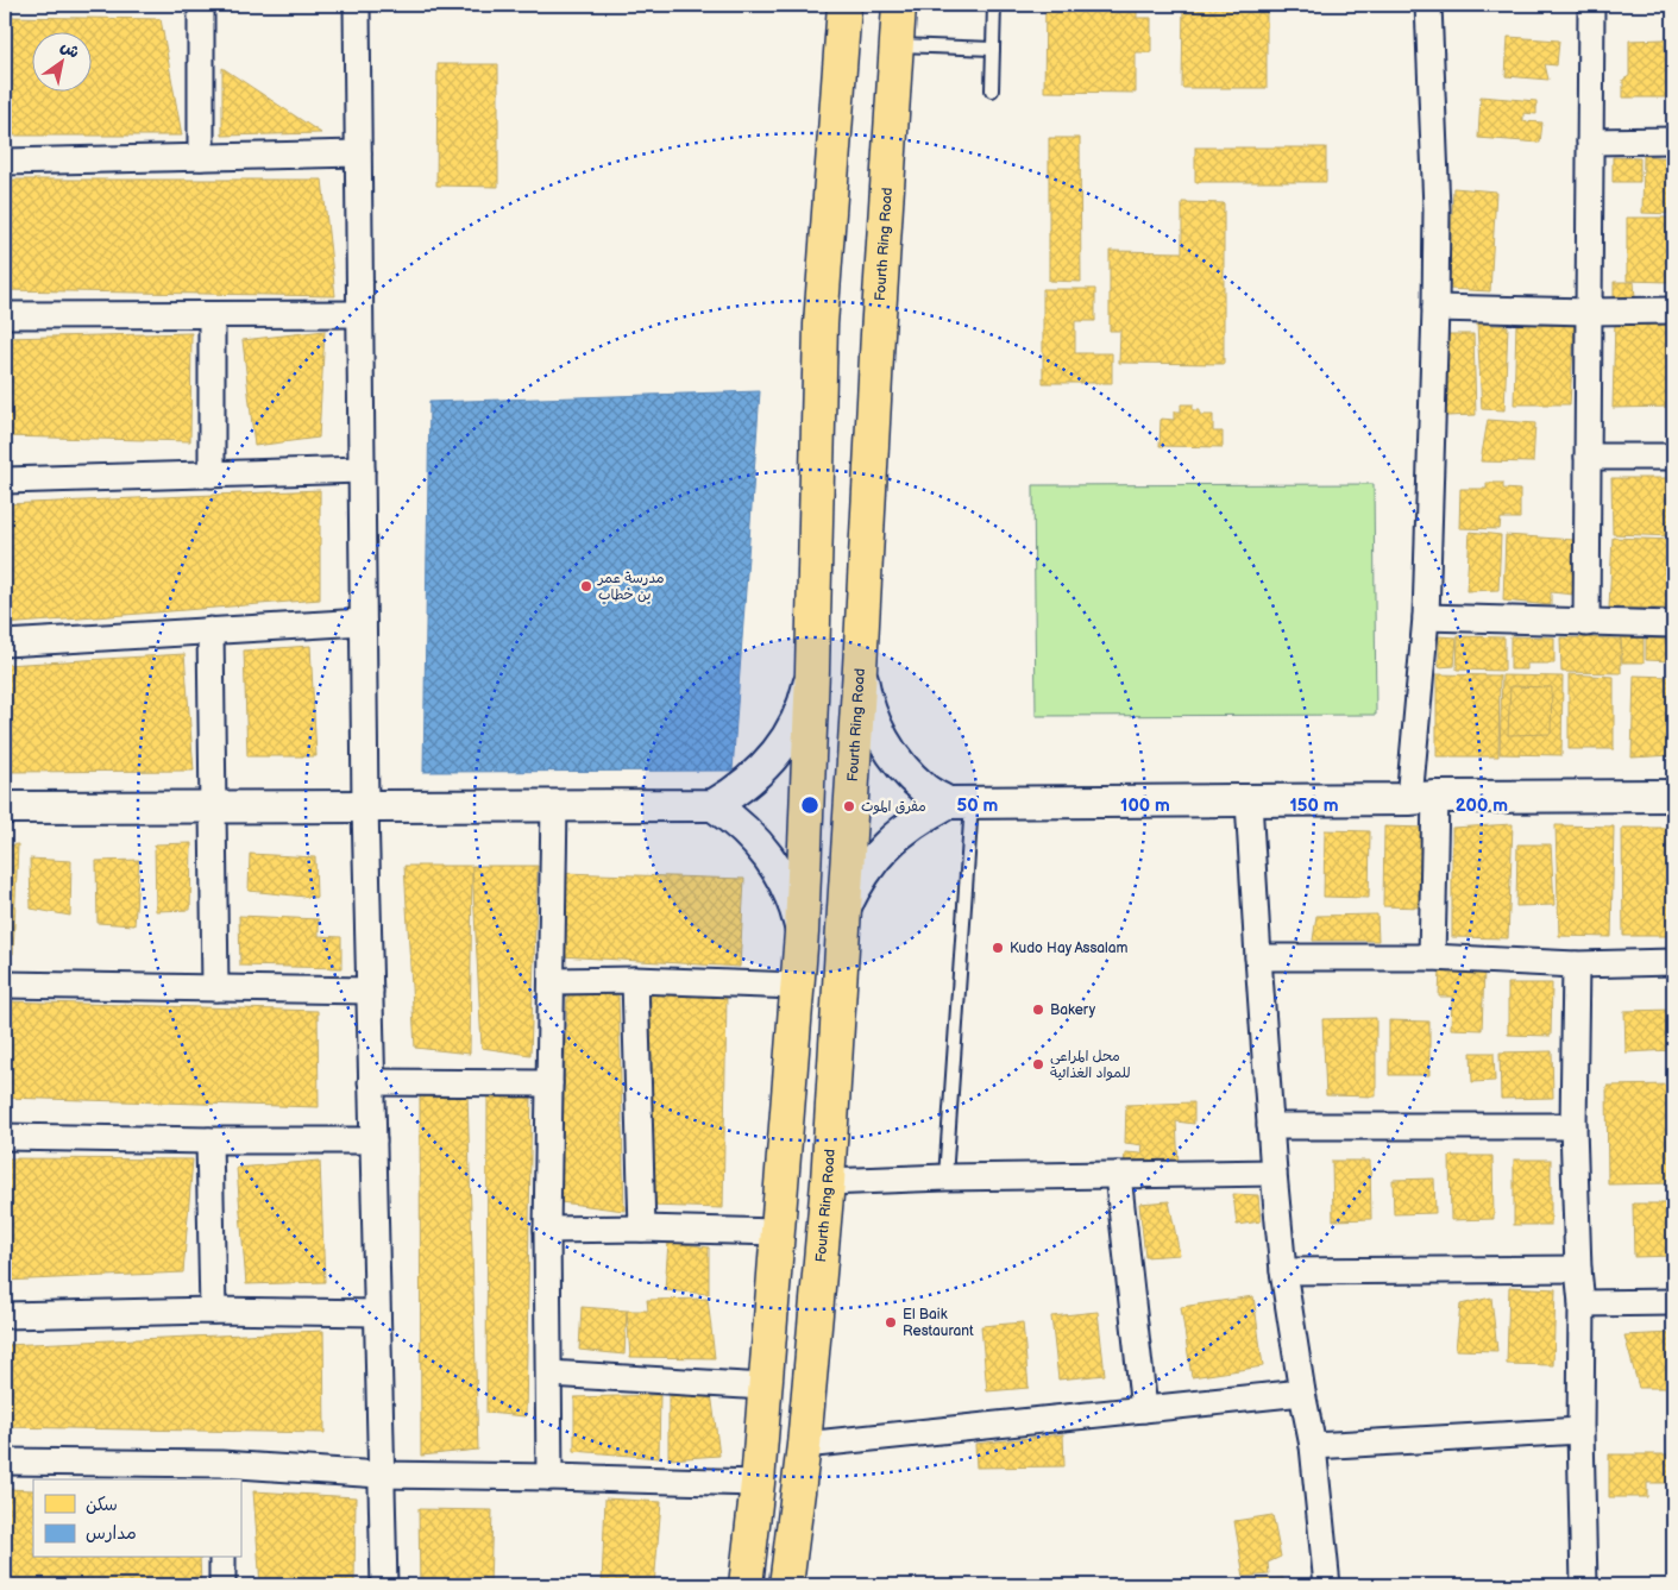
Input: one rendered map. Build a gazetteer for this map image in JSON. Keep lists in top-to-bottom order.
{
  "streets": {
    "main road": ["Fourth Ring Road"]
  },
  "places": [
    "مدرسة عمر بن خطاب",
    "مفرق الموت",
    "Kudo Hay Assalam",
    "Bakery",
    "محل المراعي للمواد الغذائية",
    "El Baik Restaurant"
  ],
  "legend": ["سكن", "مدارس"],
  "north": "top right",
  "rings": [
    "50 m",
    "100 m",
    "150 m",
    "200 m"
  ]
}
